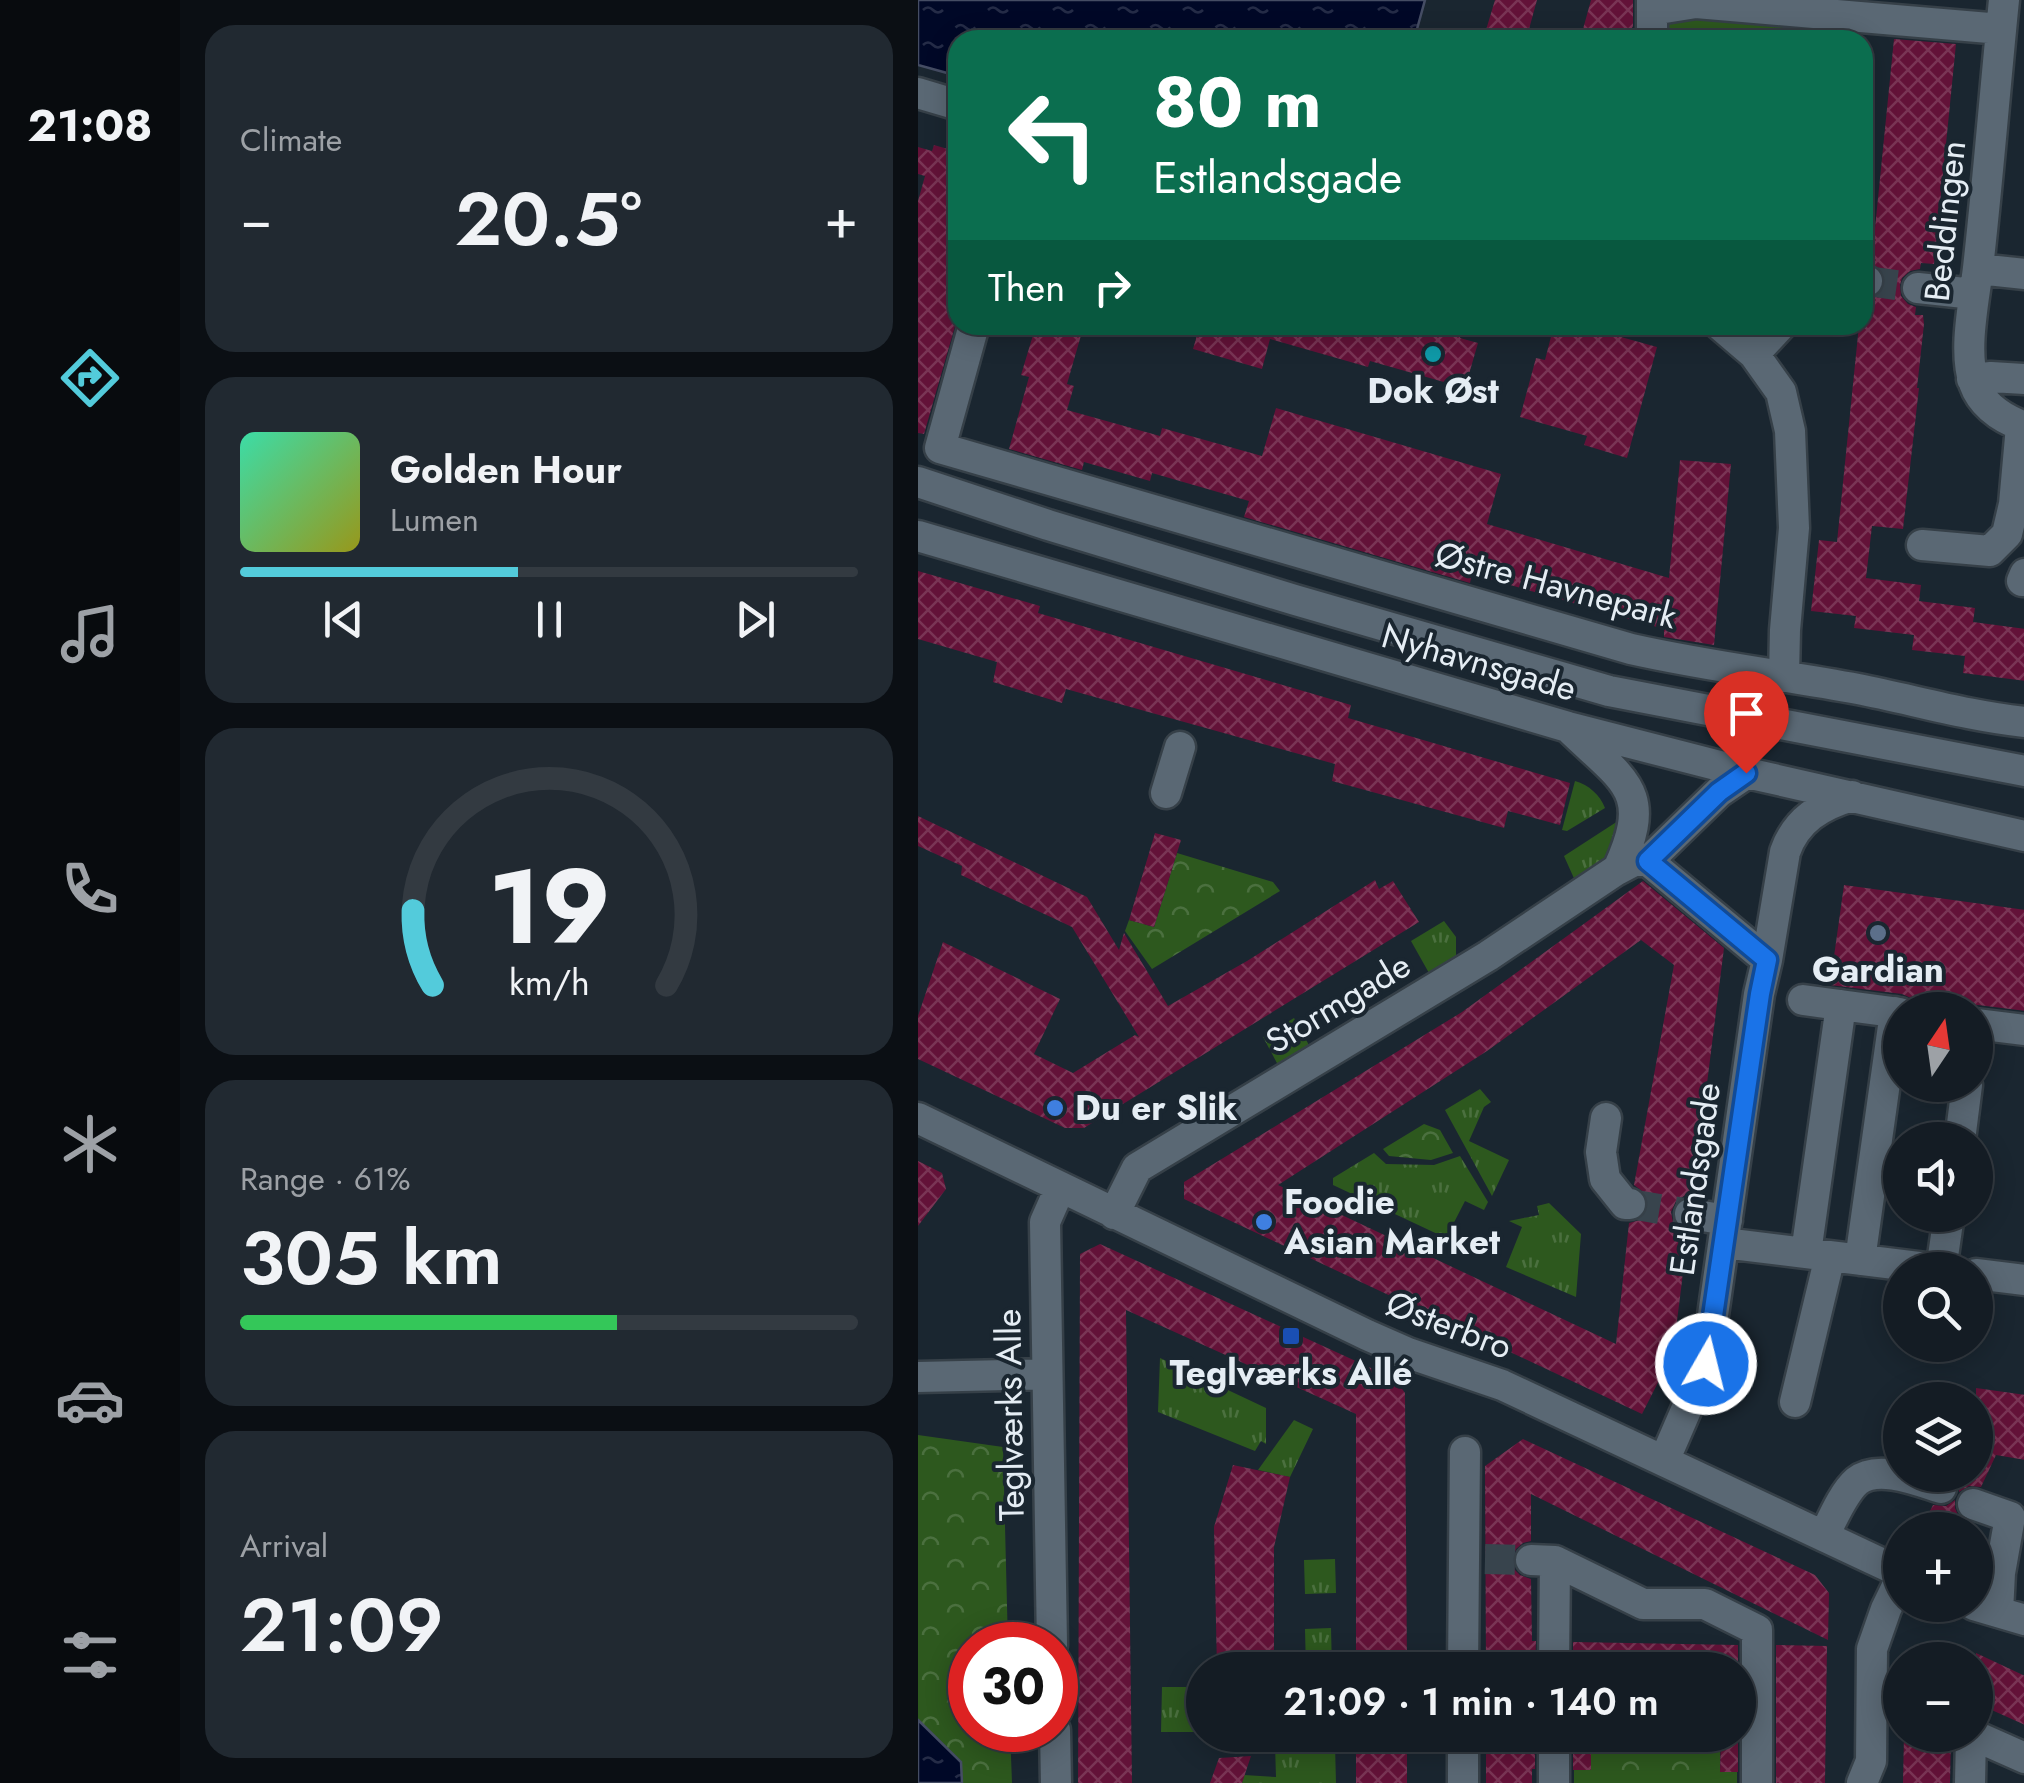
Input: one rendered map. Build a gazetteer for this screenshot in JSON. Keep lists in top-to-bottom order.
{
  "streets": {
    "street": [
      "Beddingen",
      "Østre Havnepark",
      "Nyhavnsgade",
      "Stormgade",
      "Estlandsgade",
      "Østerbro",
      "Teglværks Alle"
    ]
  },
  "crossings": [
    ["Nyhavnsgade", "Stormgade"],
    ["Nyhavnsgade", "Estlandsgade"],
    ["Stormgade", "Østerbro"],
    ["Estlandsgade", "Østerbro"],
    ["Østerbro", "Teglværks Alle"]
  ],
  "places": {
    "other": [
      "Dok Øst",
      "Gardian",
      "Du er Slik",
      "Foodie Asian Market"
    ],
    "transit": ["Teglværks Allé"]
  },
  "north": "top",
  "page": {
    "tabs": "21:08",
    "tile": [
      "Climate",
      ["Range · 61%", "305 km"],
      ["Arrival", "21:09"]
    ],
    "turn": ["80 m", "Estlandsgade"],
    "heat": ["−", "20.5°", "+"],
    "then": "Then",
    "song": ["Golden Hour", "Lumen"],
    "map_buttons": ["+", "−"],
    "limit": "30",
    "trip": "21:09 · 1 min · 140 m",
    "gauge": ["19", "km/h"]
  }
}
